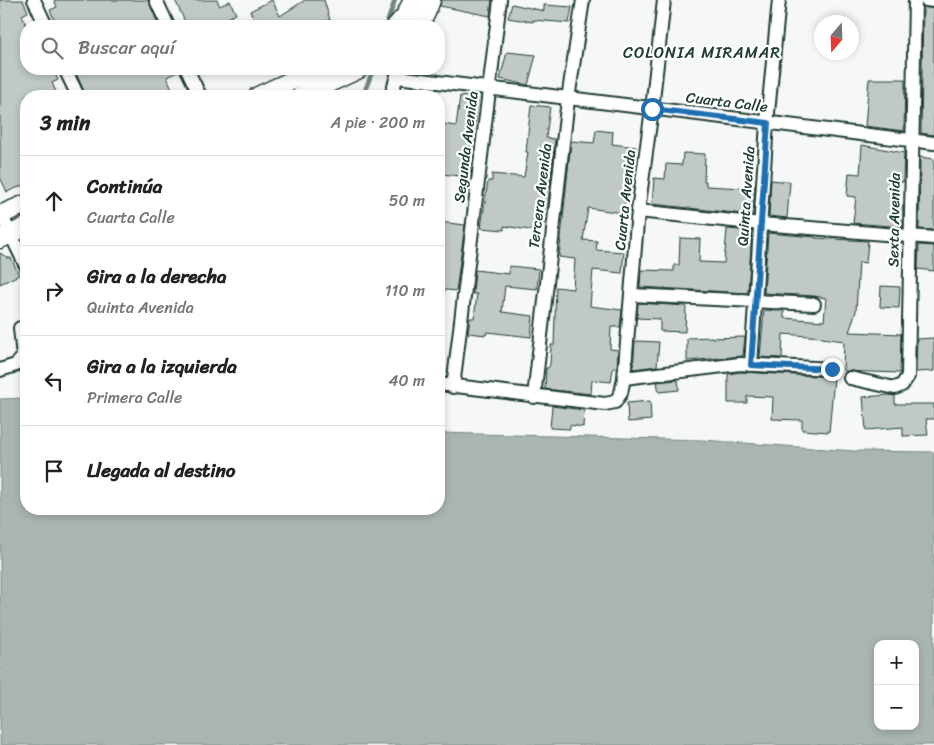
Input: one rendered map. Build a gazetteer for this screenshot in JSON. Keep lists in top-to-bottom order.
{
  "streets": {
    "street": [
      "Cuarta Calle",
      "Segunda Avenida",
      "Tercera Avenida",
      "Quinta Avenida",
      "Cuarta Avenida",
      "Sexta Avenida"
    ]
  },
  "crossings": [
    ["Cuarta Calle", "Segunda Avenida"],
    ["Cuarta Calle", "Tercera Avenida"],
    ["Cuarta Calle", "Quinta Avenida"],
    ["Cuarta Calle", "Cuarta Avenida"],
    ["Cuarta Calle", "Sexta Avenida"],
    ["Tercera Avenida", "Cuarta Avenida"]
  ],
  "districts": ["COLONIA MIRAMAR"],
  "north": "bottom",
  "page": {
    "search": "Buscar aquí",
    "heading": ["3 min", "A pie · 200 m"],
    "list": [
      ["Continúa", "Cuarta Calle", "50 m"],
      ["Gira a la derecha", "Quinta Avenida", "110 m"],
      ["Gira a la izquierda", "Primera Calle", "40 m"],
      "Llegada al destino"
    ],
    "map_buttons": ["+", "−"]
  }
}
